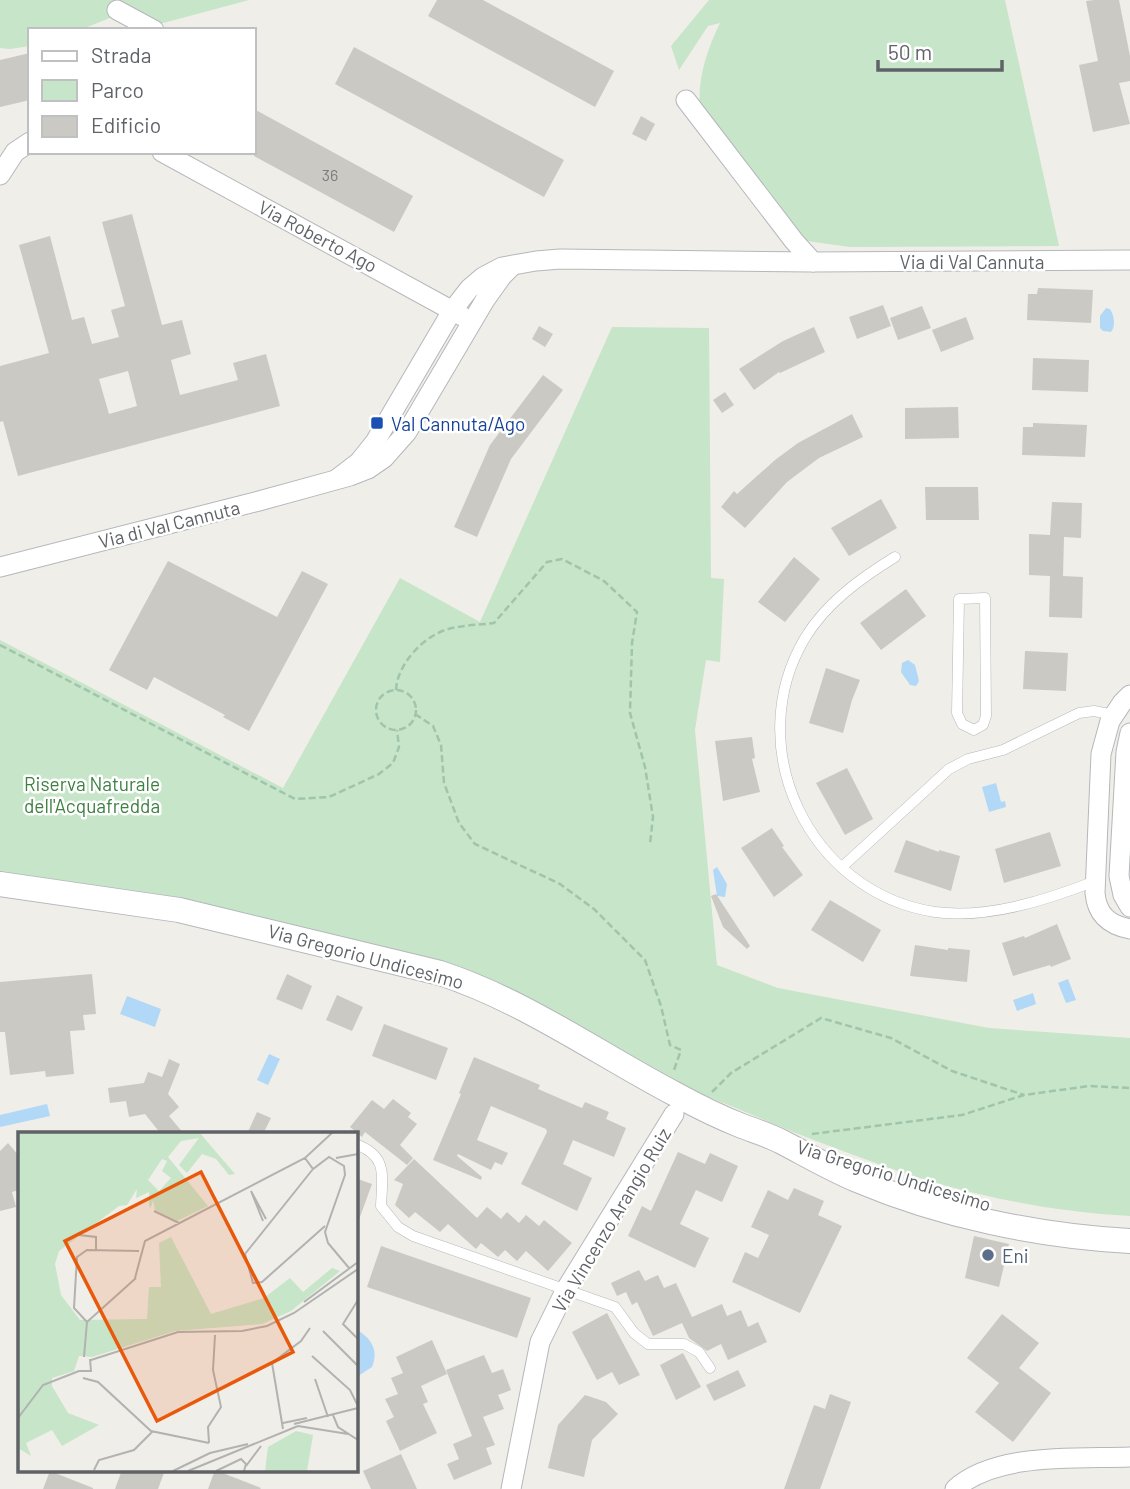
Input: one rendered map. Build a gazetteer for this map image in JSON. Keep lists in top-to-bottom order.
{
  "streets": {
    "street": [
      "Via Roberto Ago",
      "Via di Val Cannuta",
      "Via Gregorio Undicesimo",
      "Via Vincenzo Arangio Ruiz"
    ]
  },
  "crossings": [
    ["Via Roberto Ago", "Via di Val Cannuta"]
  ],
  "parks": ["Riserva Naturale dell'Acquafredda"],
  "places": {
    "transit": ["Val Cannuta/Ago"],
    "other": ["Eni"]
  },
  "house_numbers": ["36"],
  "legend": ["Strada", "Parco", "Edificio"],
  "scale_bar": "50 m"
}
